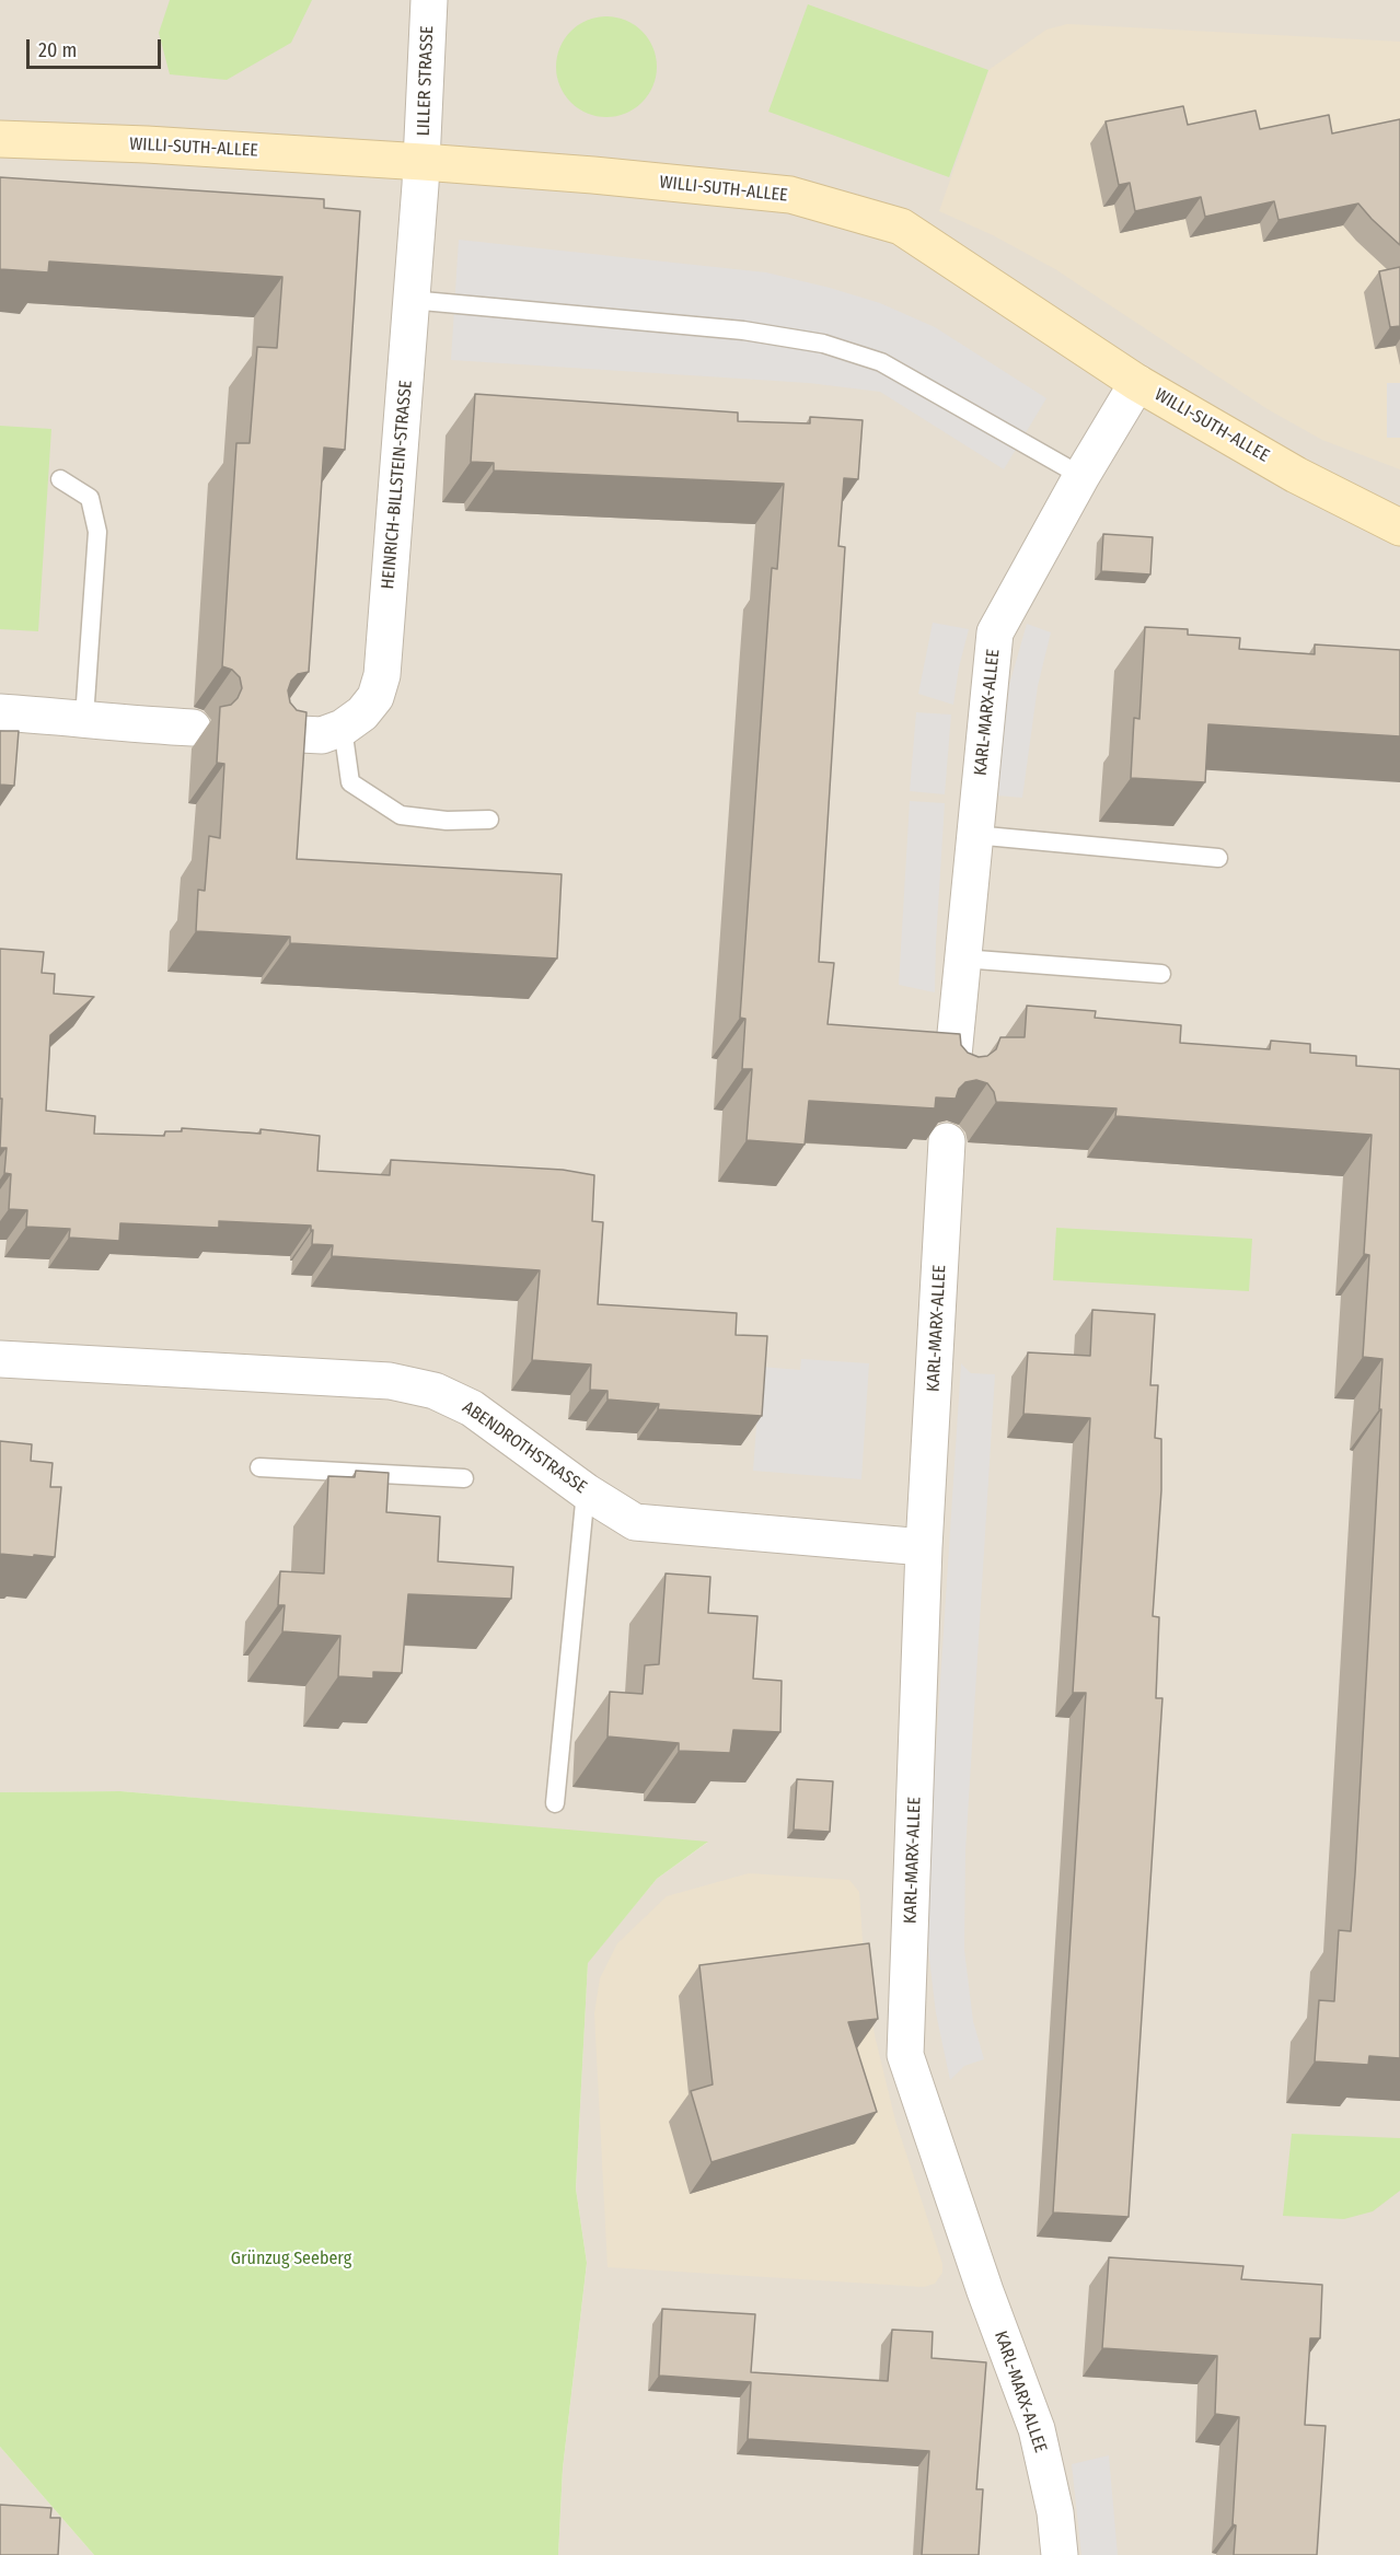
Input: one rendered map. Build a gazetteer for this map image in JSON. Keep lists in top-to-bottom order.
{
  "streets": {
    "street": [
      "LILLER STRASSE",
      "WILLI-SUTH-ALLEE",
      "HEINRICH-BILLSTEIN-STRASSE",
      "KARL-MARX-ALLEE",
      "ABENDROTHSTRASSE"
    ]
  },
  "crossings": [
    ["LILLER STRASSE", "WILLI-SUTH-ALLEE"],
    ["LILLER STRASSE", "HEINRICH-BILLSTEIN-STRASSE"],
    ["WILLI-SUTH-ALLEE", "HEINRICH-BILLSTEIN-STRASSE"],
    ["WILLI-SUTH-ALLEE", "KARL-MARX-ALLEE"],
    ["KARL-MARX-ALLEE", "ABENDROTHSTRASSE"]
  ],
  "parks": ["Grünzug Seeberg"],
  "scale_bar": "20 m"
}
